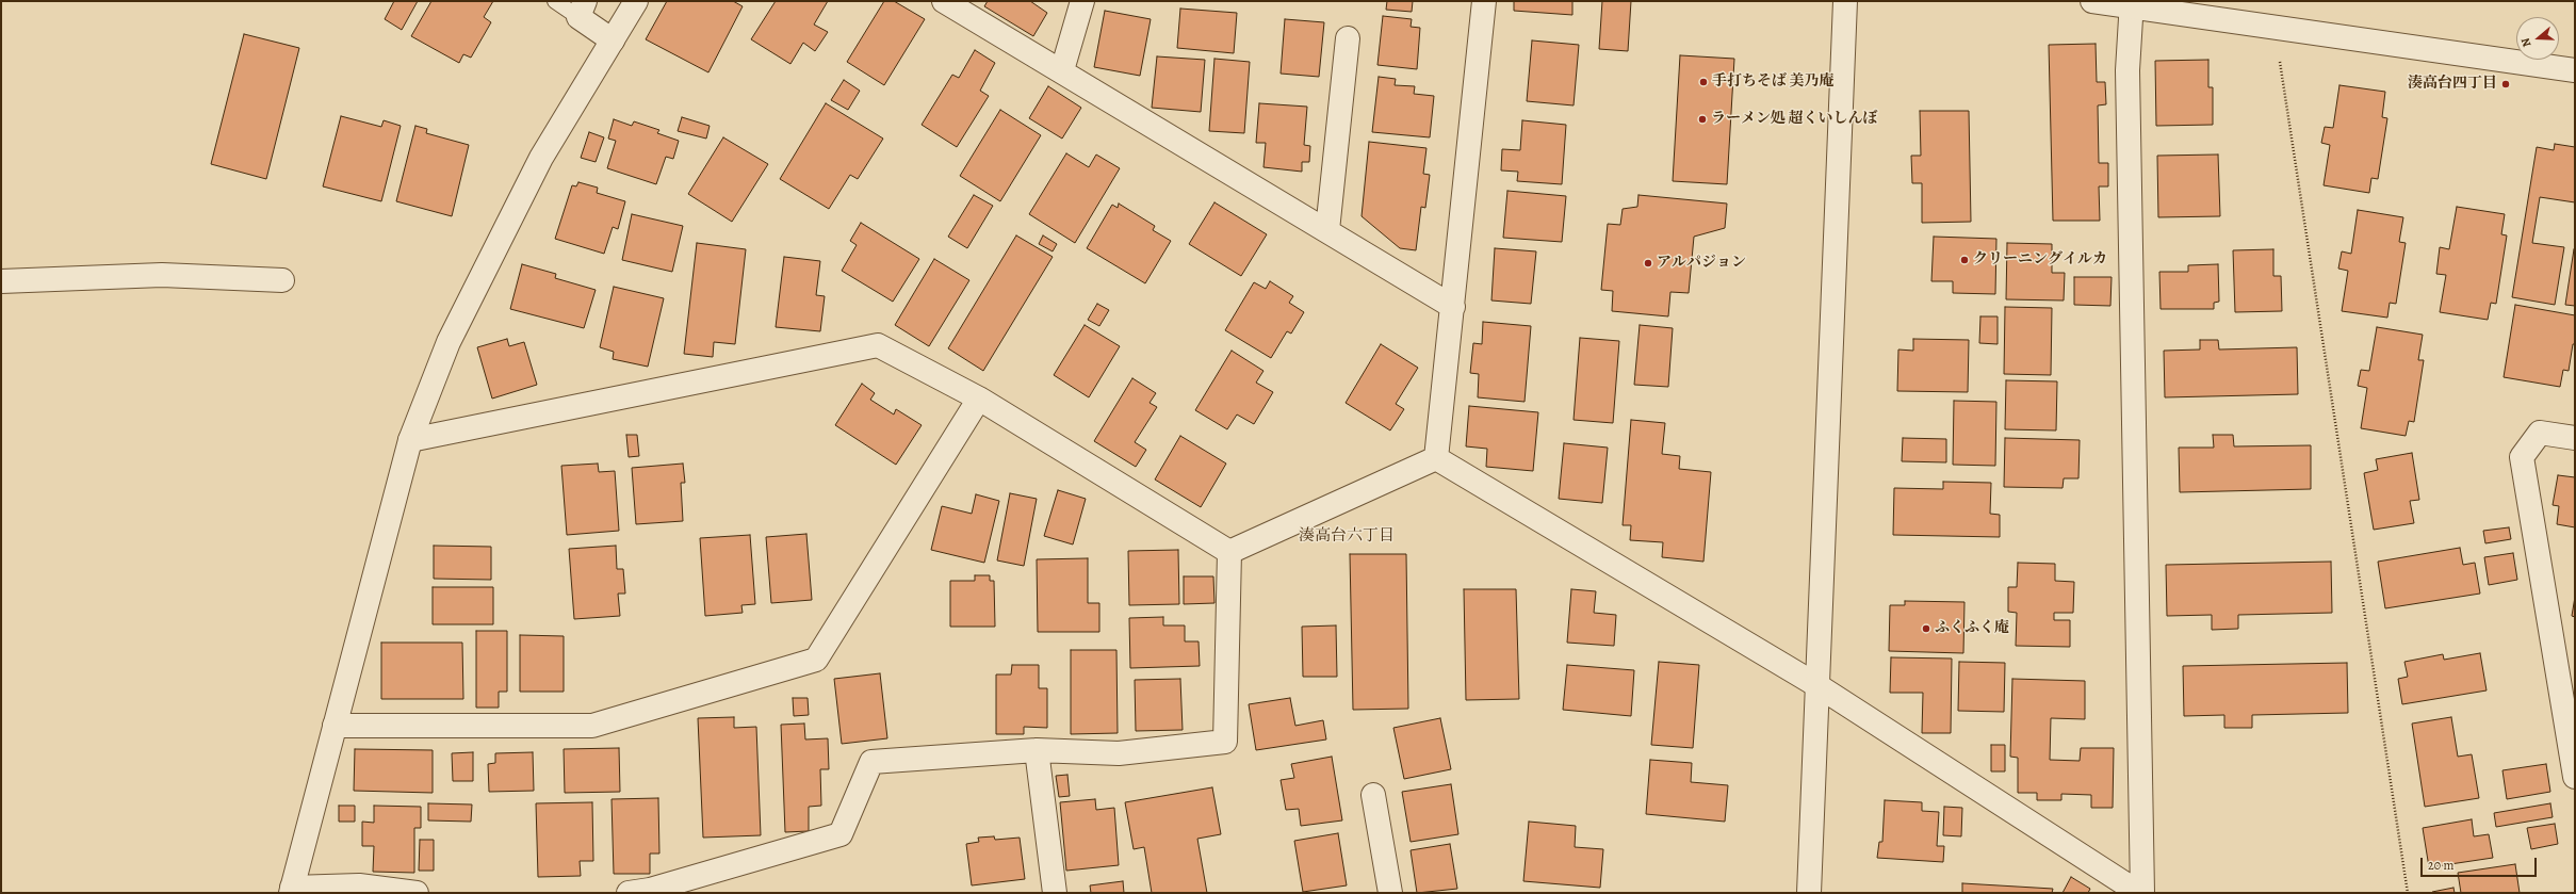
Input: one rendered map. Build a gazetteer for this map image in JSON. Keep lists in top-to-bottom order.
{
  "districts": ["湊高台六丁目"],
  "places": [
    "手打ちそば 美乃庵",
    "湊高台四丁目",
    "ラーメン処 超くいしんぼ",
    "クリーニングイルカ",
    "アルパジョン",
    "ふくふく庵"
  ],
  "scale_bar": "20 m",
  "north": "left"
}
